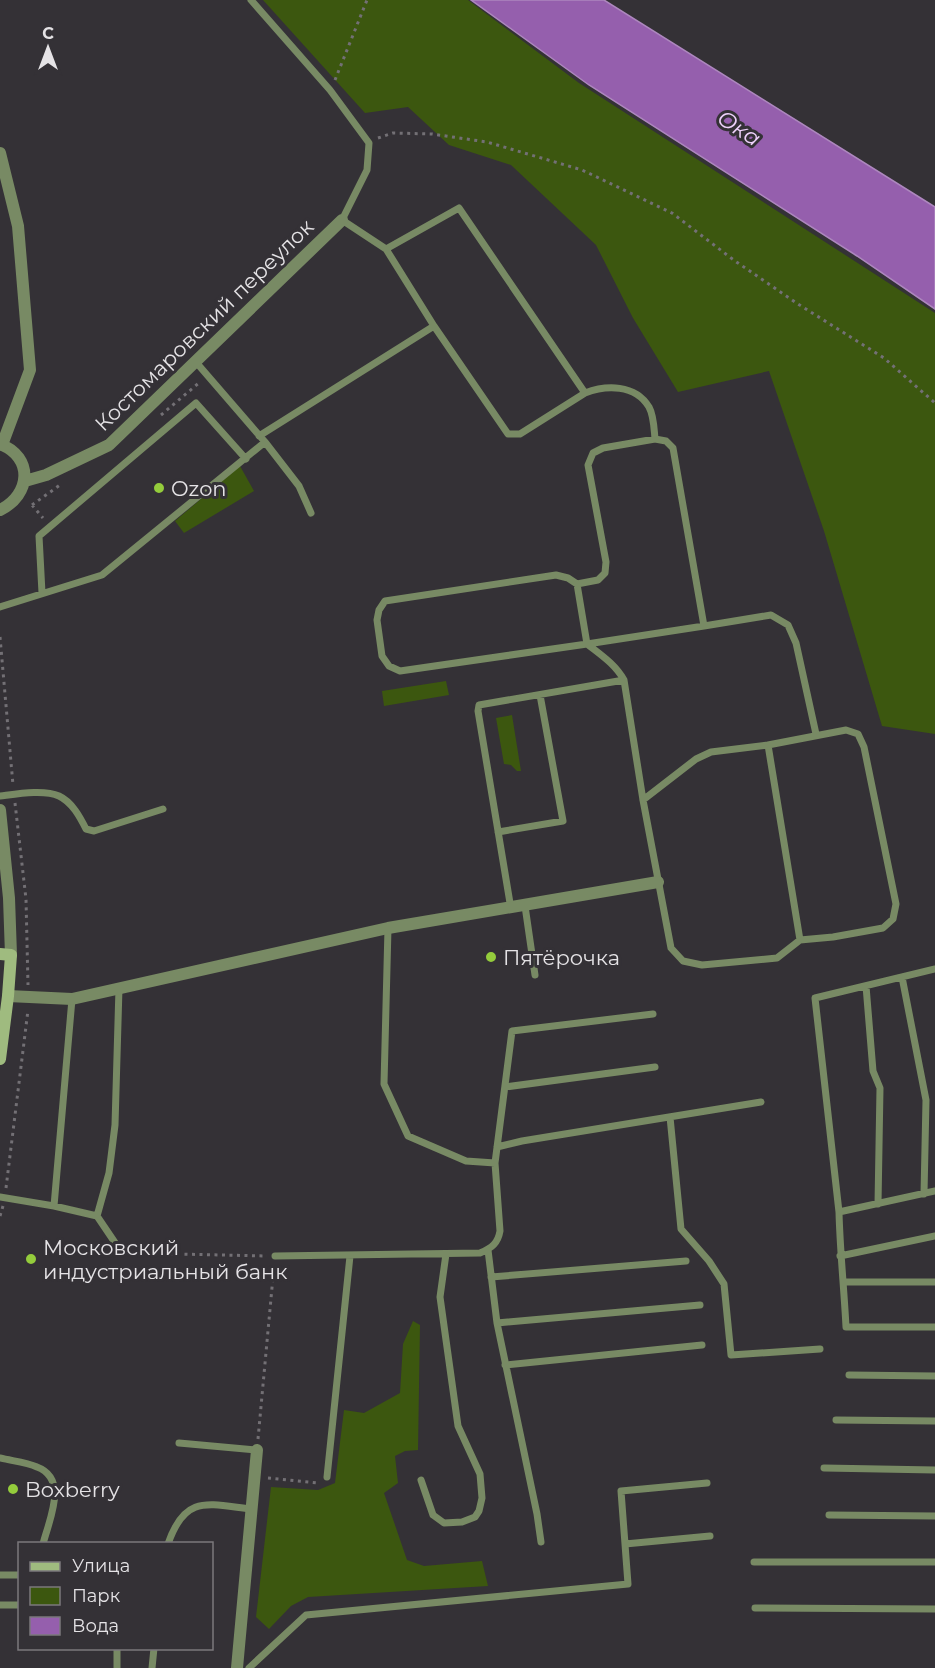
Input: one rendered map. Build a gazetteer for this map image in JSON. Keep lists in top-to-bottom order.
{
  "streets": {
    "street": ["Костомаровский переулок"]
  },
  "water": ["Ока"],
  "places": [
    "Ozon",
    "Пятёрочка",
    "Московский индустриальный банк",
    "Boxberry"
  ],
  "legend": ["Улица", "Парк", "Вода"],
  "north": "top"
}
